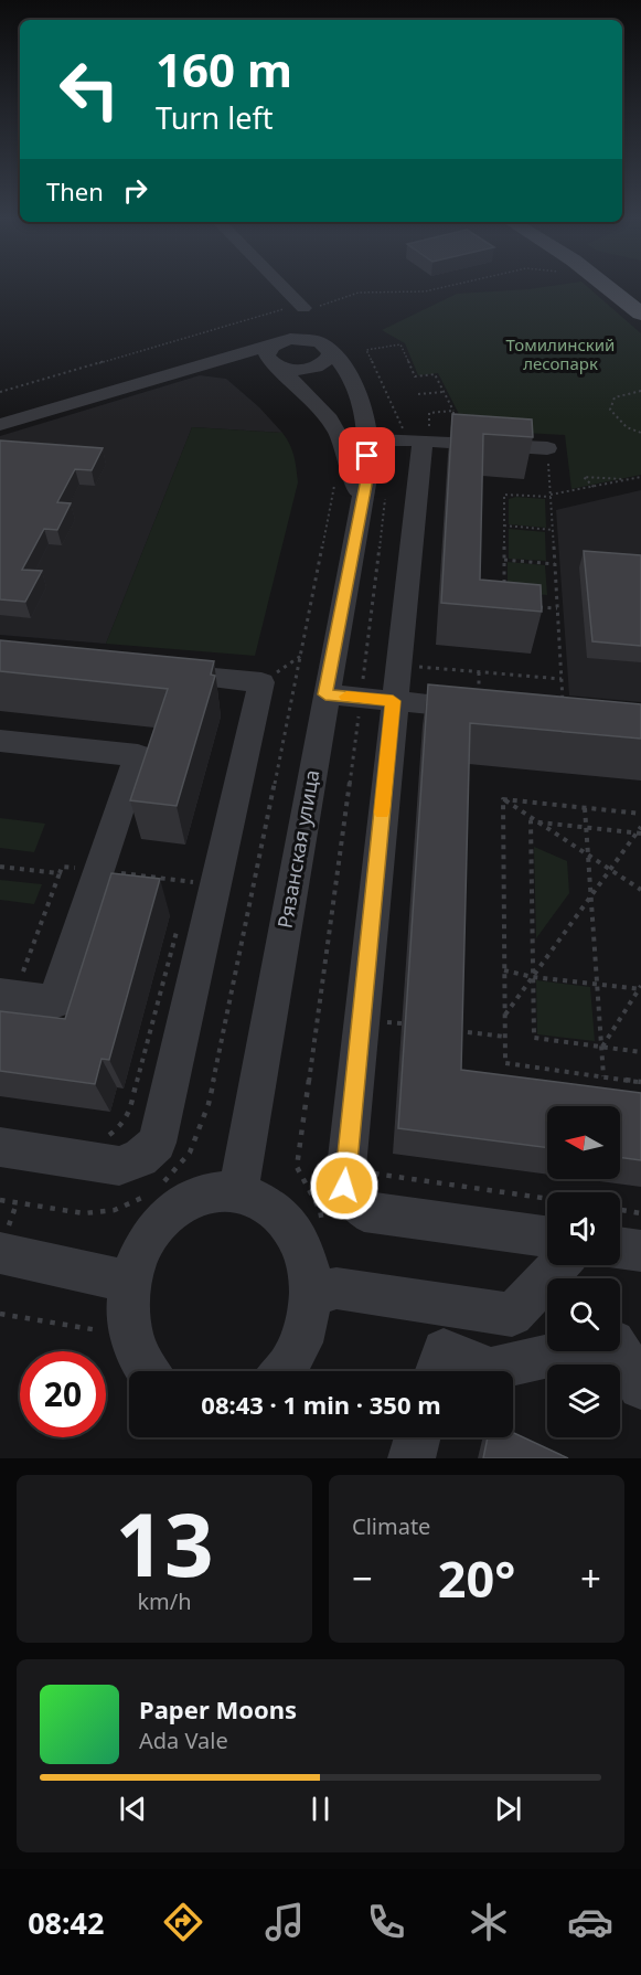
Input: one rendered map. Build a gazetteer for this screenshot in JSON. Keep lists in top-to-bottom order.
{
  "streets": {
    "street": ["Рязанская улица"]
  },
  "parks": ["Томилинский лесопарк"],
  "north": "left",
  "page": {
    "turn": ["160 m", "Turn left"],
    "then": "Then",
    "limit": "20",
    "trip": "08:43 · 1 min · 350 m",
    "tile": [
      ["13", "km/h"],
      "Climate"
    ],
    "heat": ["−", "20°", "+"],
    "song": ["Paper Moons", "Ada Vale"],
    "tabs": "08:42"
  }
}
